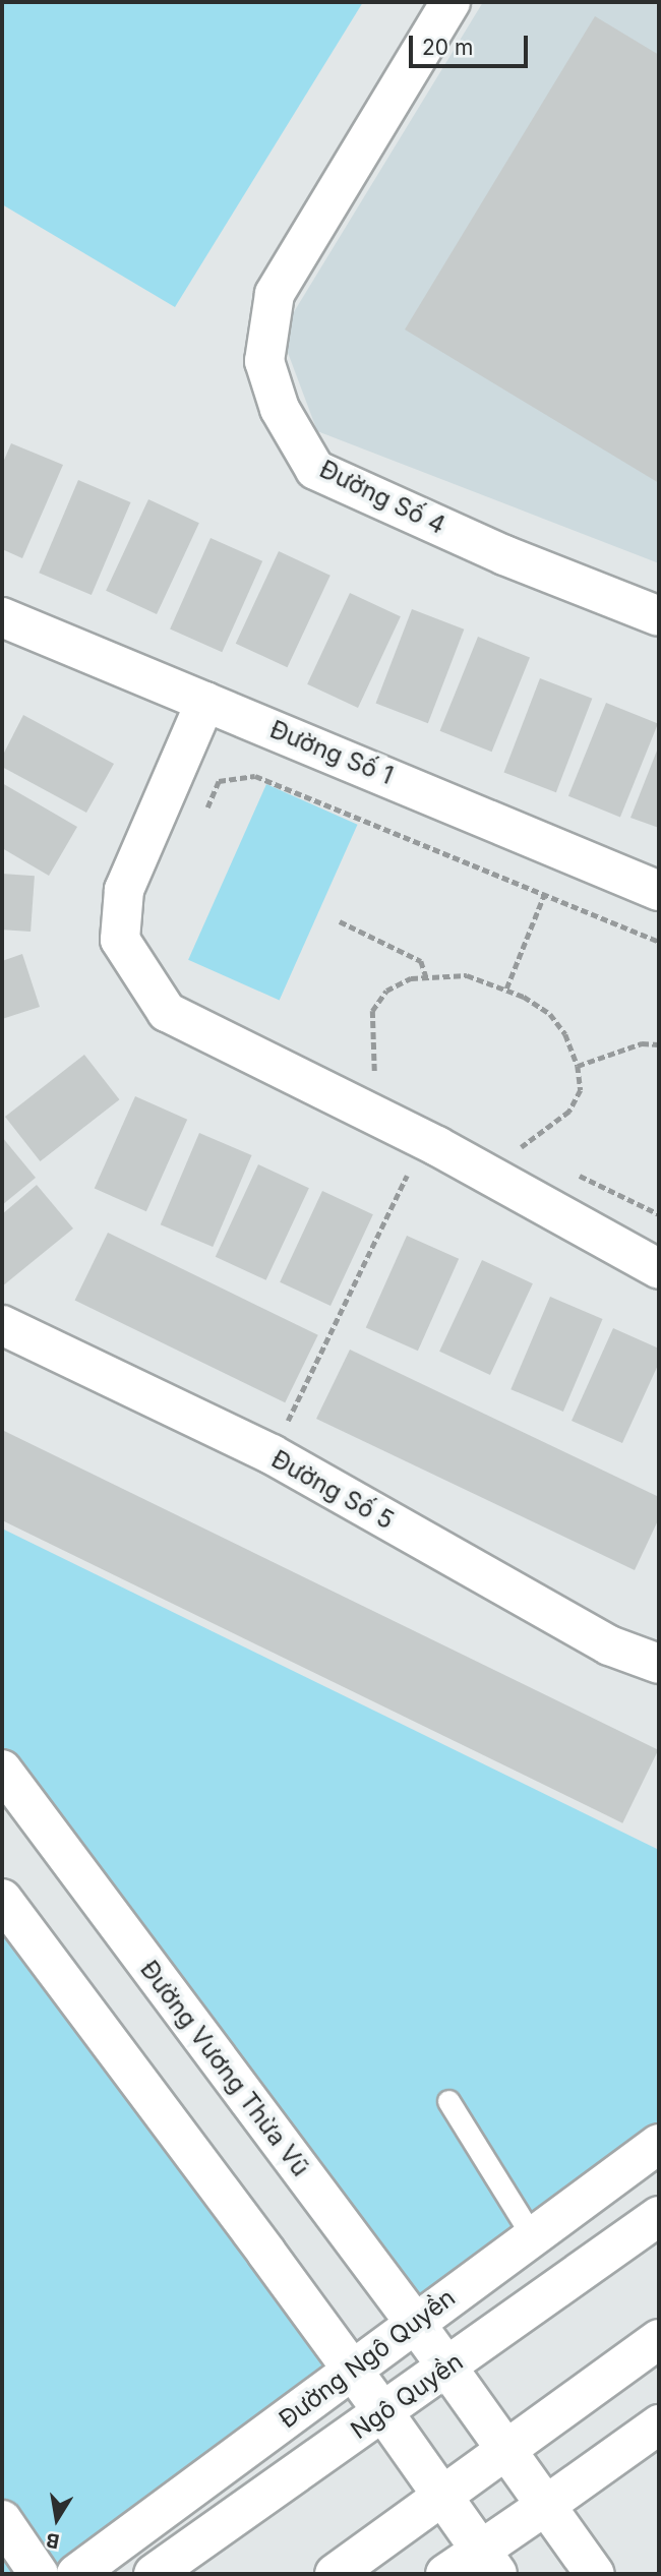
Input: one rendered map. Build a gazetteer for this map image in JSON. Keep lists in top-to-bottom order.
{
  "streets": {
    "main road": [
      "Đường Số 4",
      "Đường Số 1",
      "Đường Số 5",
      "Đường Vương Thừa Vũ",
      "Đường Ngô Quyền",
      "Ngô Quyền"
    ]
  },
  "crossings": [
    ["Đường Vương Thừa Vũ", "Đường Ngô Quyền"],
    ["Đường Vương Thừa Vũ", "Ngô Quyền"]
  ],
  "scale_bar": "20 m",
  "north": "bottom"
}
